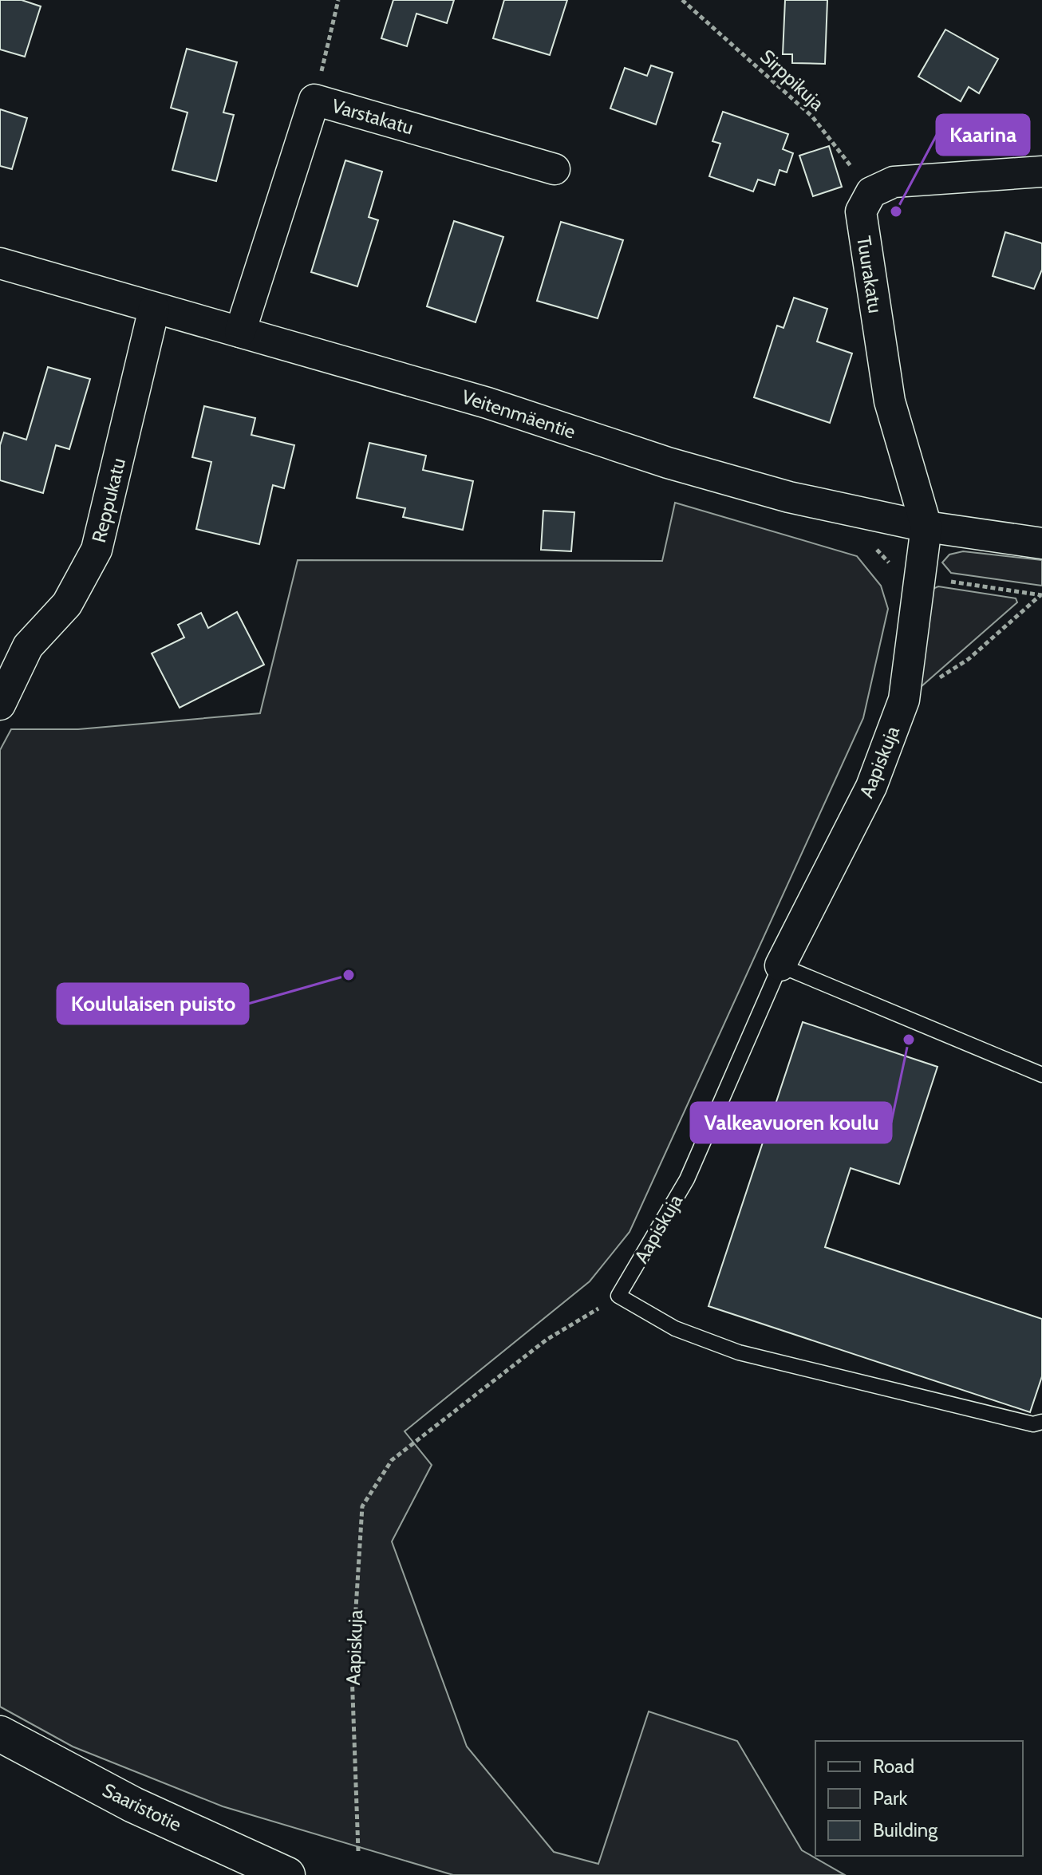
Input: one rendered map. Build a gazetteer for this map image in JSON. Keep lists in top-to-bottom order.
{
  "streets": {
    "main road": ["Saaristotie"],
    "street": [
      "Varstakatu",
      "Tuurakatu",
      "Veitenmäentie",
      "Reppukatu",
      "Aapiskuja"
    ],
    "path": ["Sirppikuja"]
  },
  "crossings": [
    ["Sirppikuja", "Tuurakatu"],
    ["Varstakatu", "Veitenmäentie"],
    ["Tuurakatu", "Veitenmäentie"],
    ["Tuurakatu", "Aapiskuja"],
    ["Veitenmäentie", "Reppukatu"],
    ["Veitenmäentie", "Aapiskuja"]
  ],
  "places": ["Kaarina", "Koululaisen puisto", "Valkeavuoren koulu"],
  "legend": ["Road", "Park", "Building"]
}
